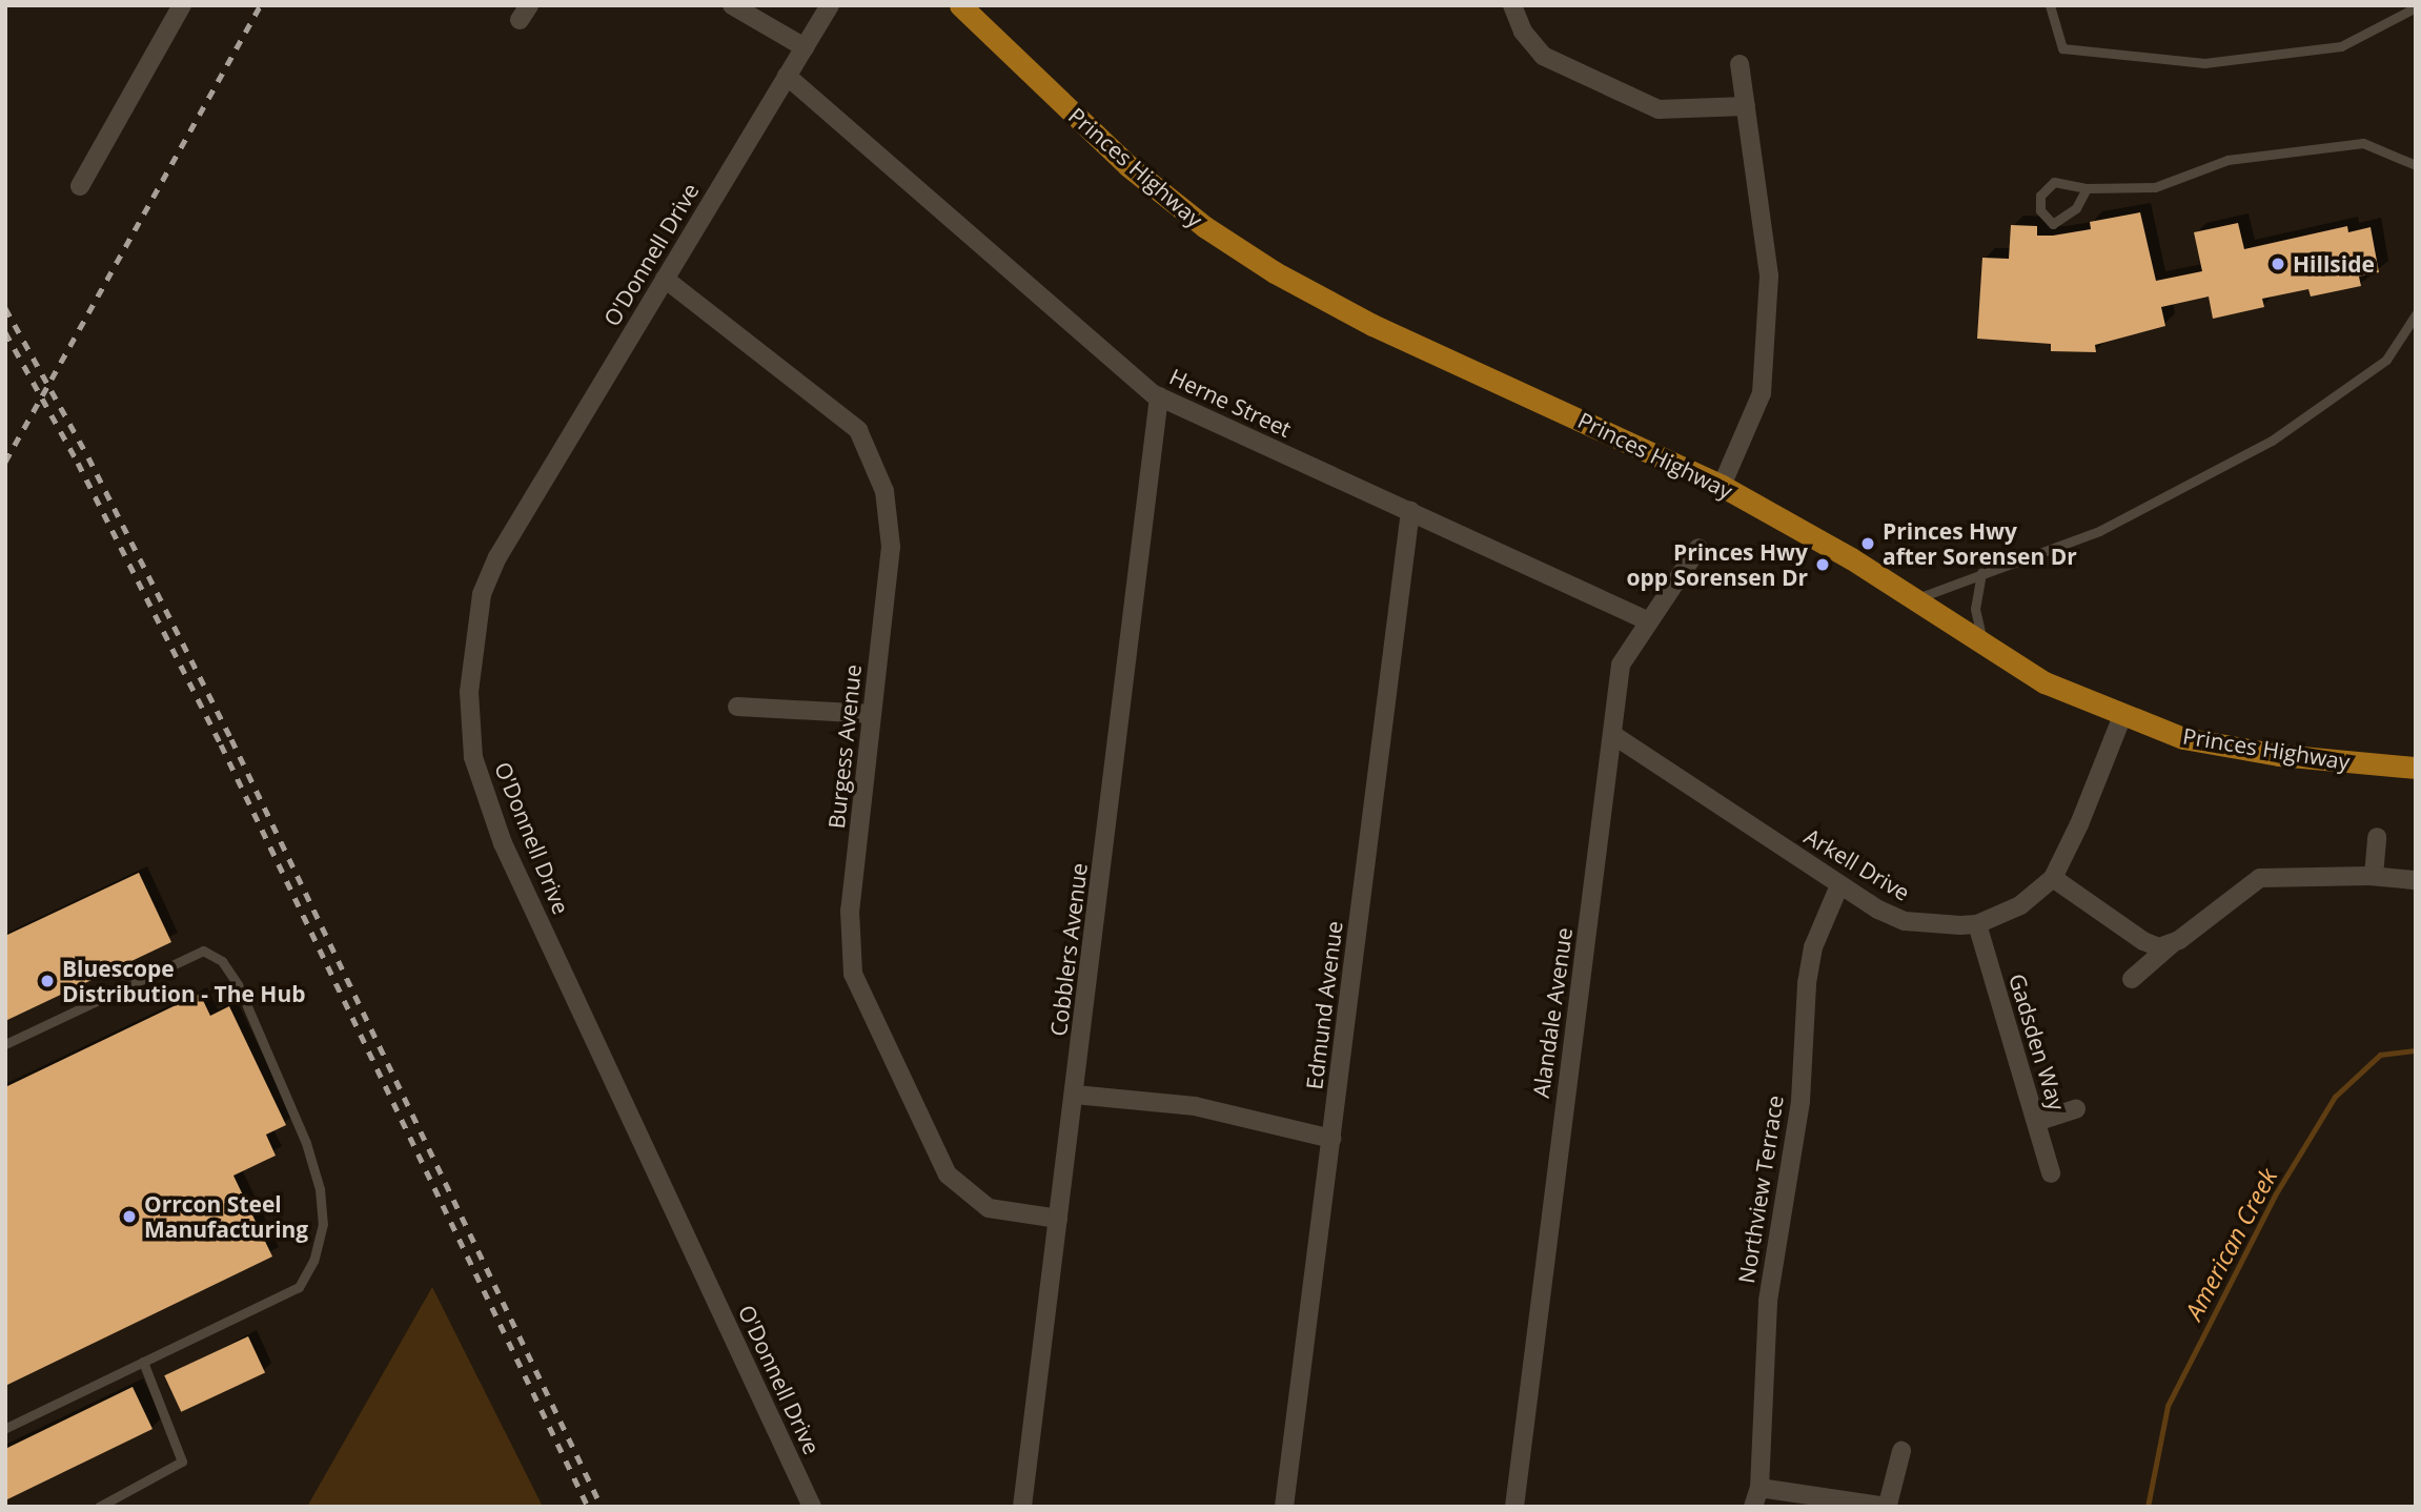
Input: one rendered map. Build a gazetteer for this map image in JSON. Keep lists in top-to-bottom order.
{
  "streets": {
    "main road": ["Princes Highway"],
    "street": [
      "O'Donnell Drive",
      "Herne Street",
      "Burgess Avenue",
      "Arkell Drive",
      "Cobblers Avenue",
      "Edmund Avenue",
      "Alandale Avenue",
      "Gadsden Way",
      "Northview Terrace"
    ]
  },
  "crossings": [
    ["Princes Highway", "Arkell Drive"],
    ["O'Donnell Drive", "Herne Street"],
    ["O'Donnell Drive", "Burgess Avenue"],
    ["Herne Street", "Cobblers Avenue"],
    ["Herne Street", "Edmund Avenue"],
    ["Herne Street", "Alandale Avenue"],
    ["Burgess Avenue", "Cobblers Avenue"],
    ["Arkell Drive", "Alandale Avenue"],
    ["Arkell Drive", "Gadsden Way"],
    ["Arkell Drive", "Northview Terrace"]
  ],
  "water": ["American Creek"],
  "places": [
    "Hillside",
    "Princes Hwy after Sorensen Dr",
    "Princes Hwy opp Sorensen Dr",
    "Bluescope Distribution - The Hub",
    "Orrcon Steel Manufacturing"
  ]
}
